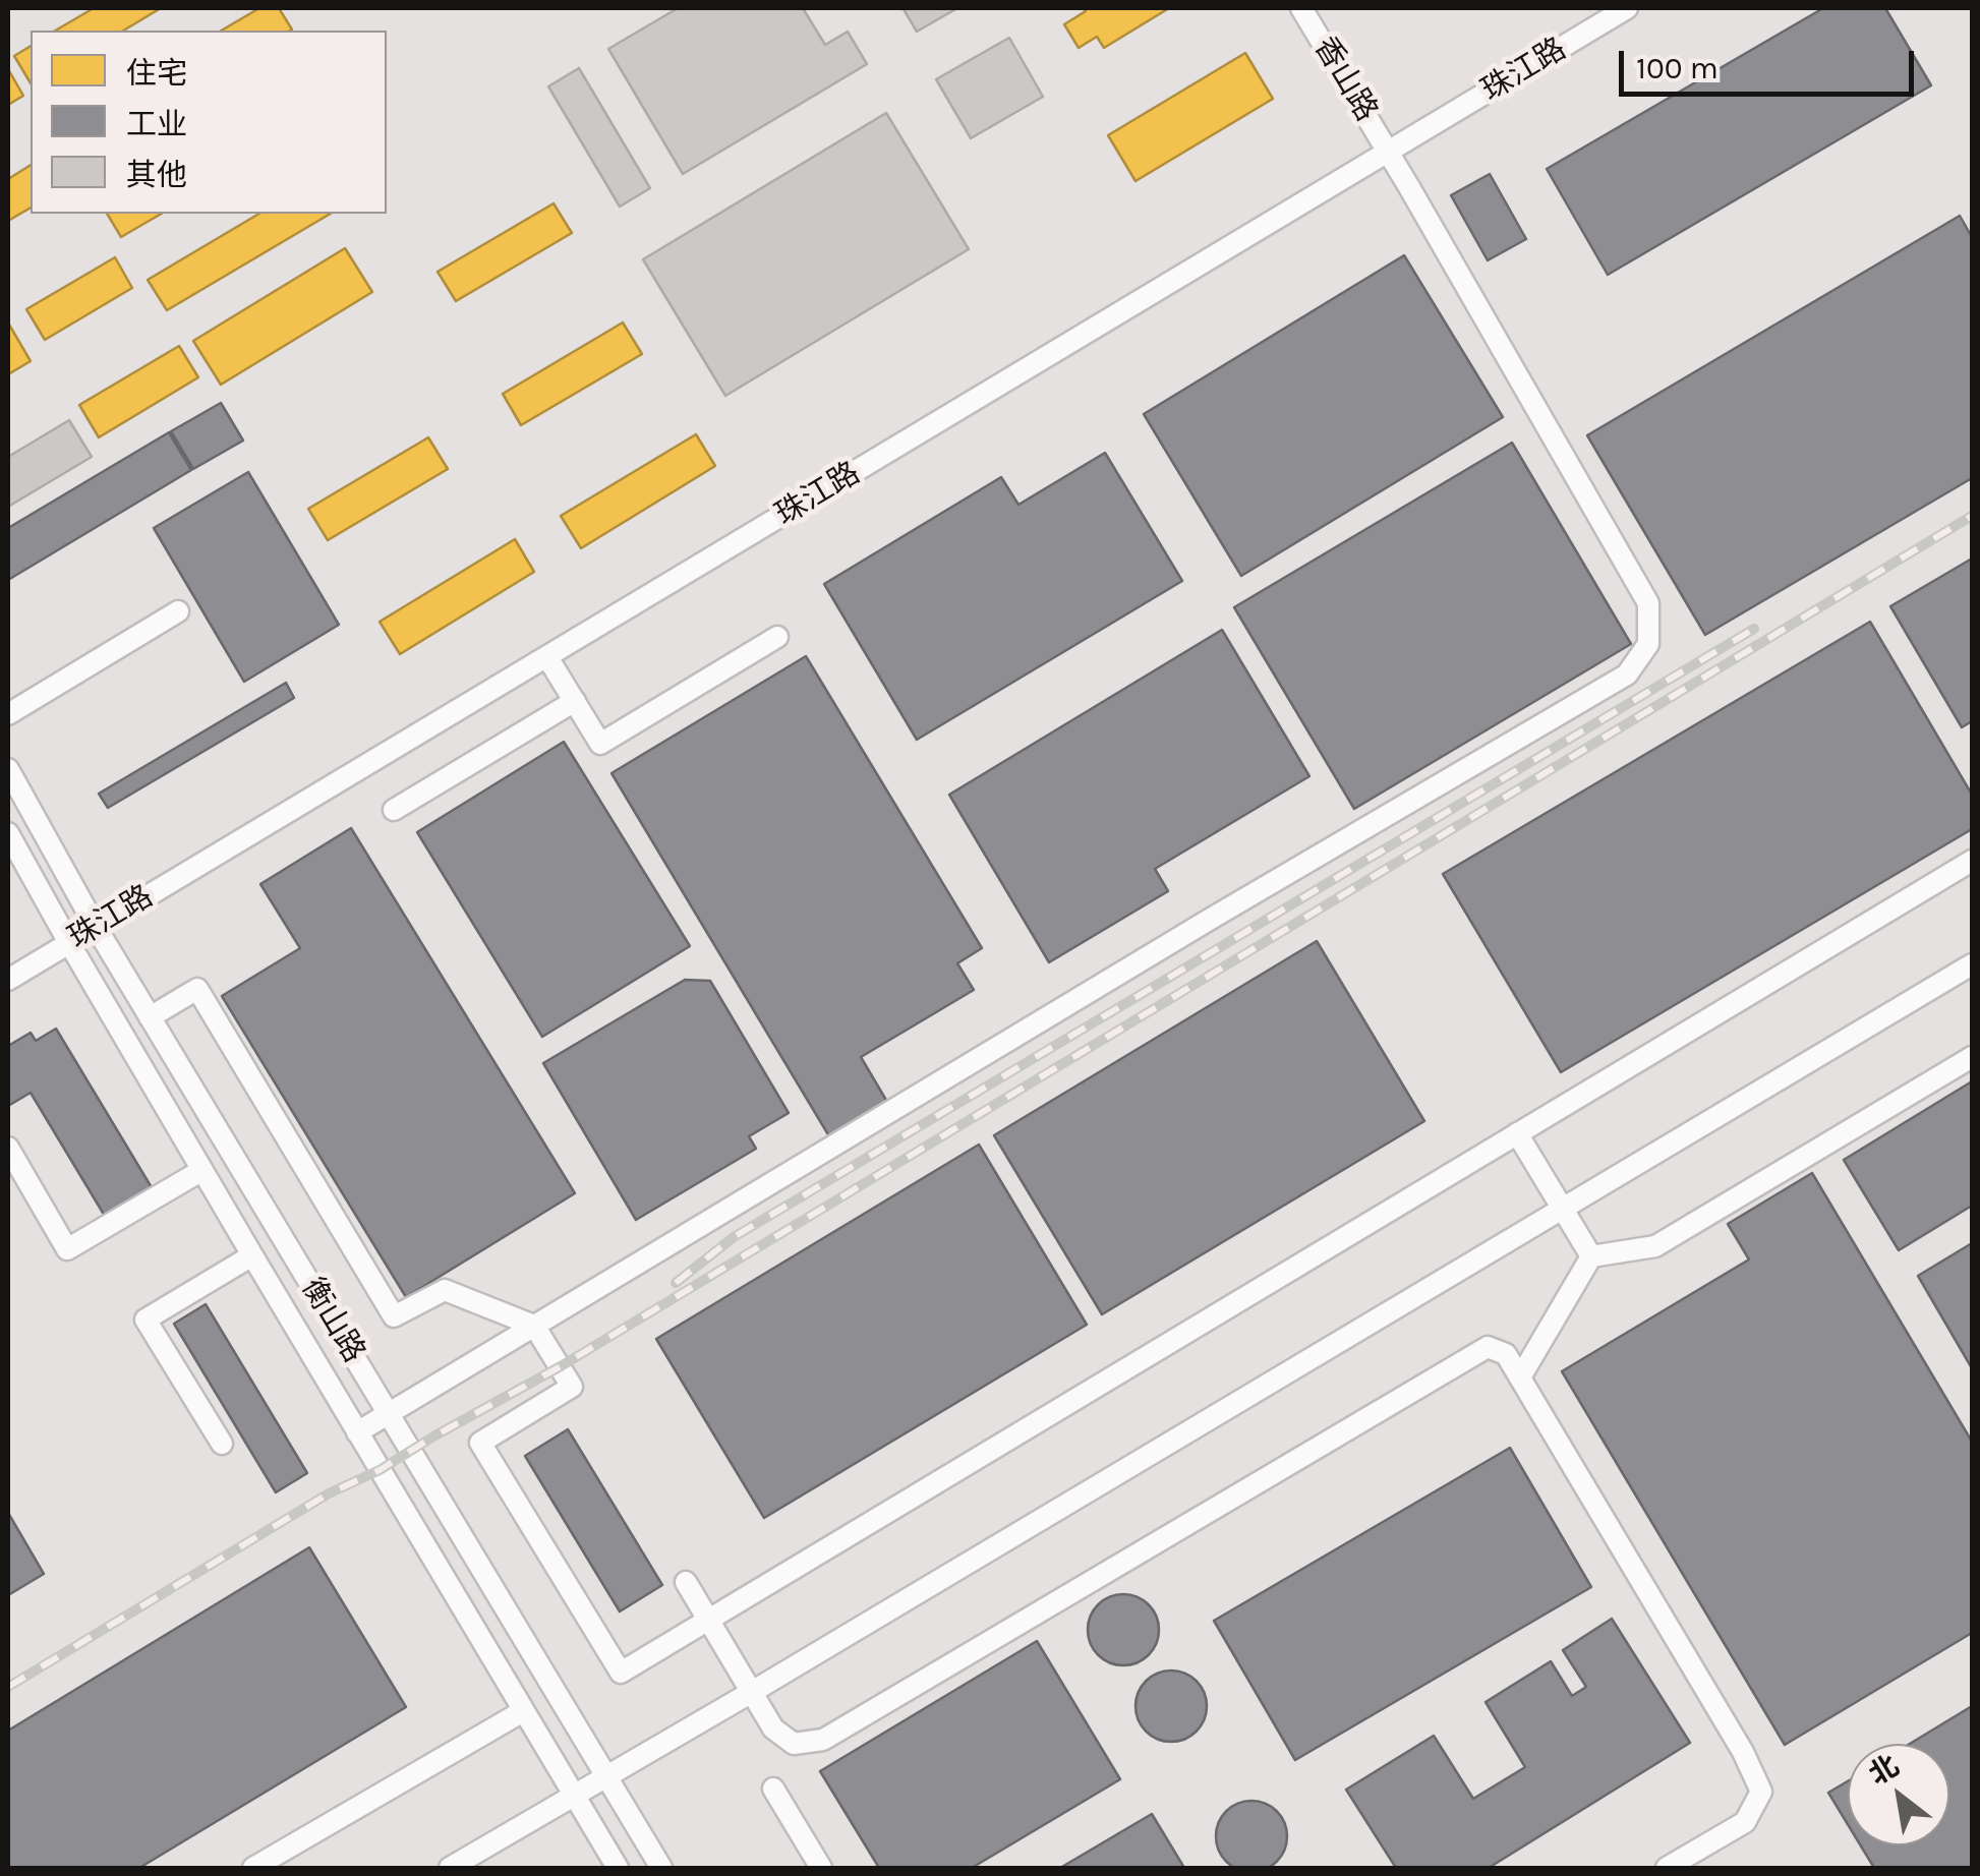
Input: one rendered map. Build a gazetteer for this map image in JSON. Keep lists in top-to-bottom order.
{
  "streets": {
    "street": ["珠江路", "香山路", "衡山路"]
  },
  "crossings": [
    ["珠江路", "香山路"],
    ["珠江路", "衡山路"],
    ["香山路", "衡山路"]
  ],
  "legend": ["住宅", "工业", "其他"],
  "scale_bar": "100 m",
  "north": "top left"
}
